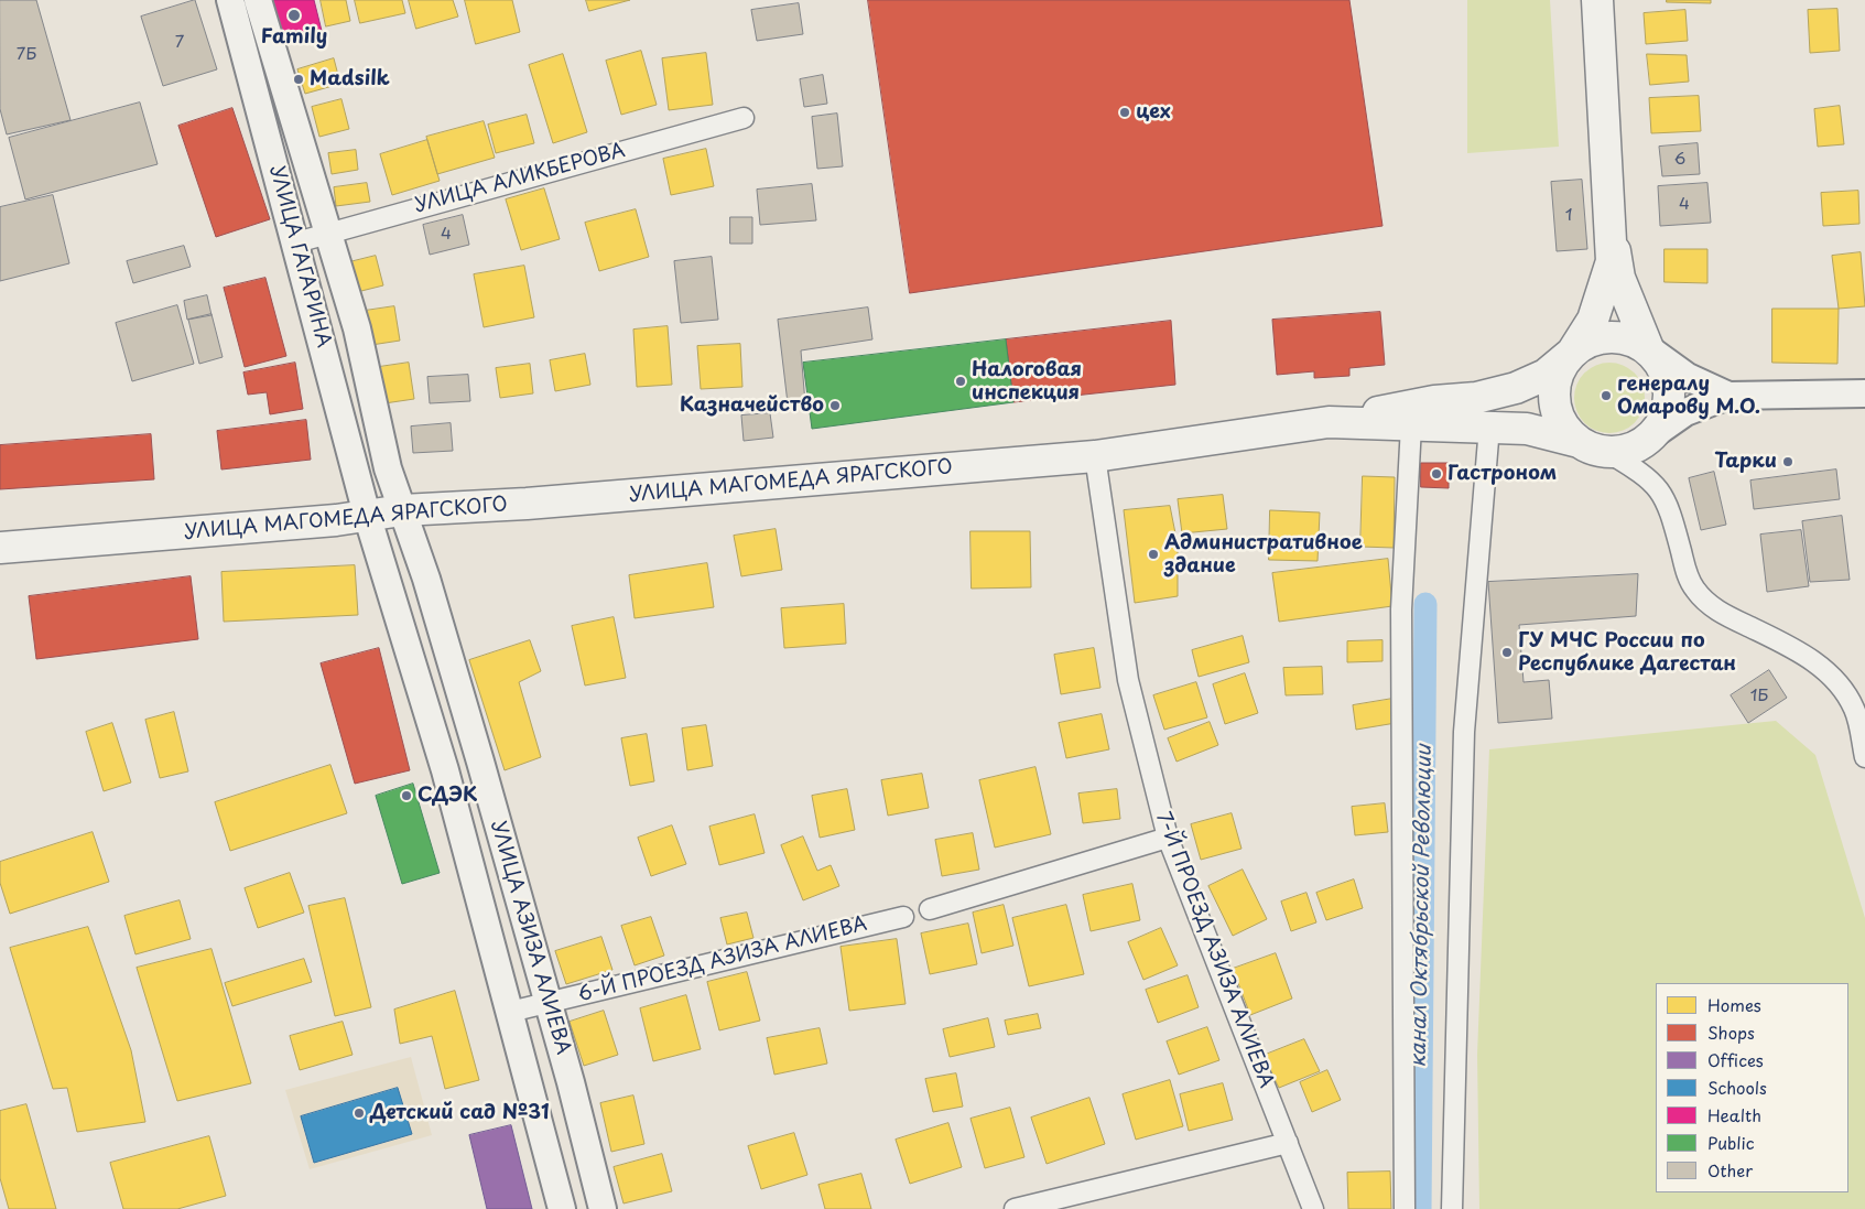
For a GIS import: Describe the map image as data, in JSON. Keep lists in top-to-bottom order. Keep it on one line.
{"streets":{"main road":["УЛИЦА ГАГАРИНА","УЛИЦА МАГОМЕДА ЯРАГСКОГО","УЛИЦА АЗИЗА АЛИЕВА"],"street":["УЛИЦА АЛИКБЕРОВА","7-Й ПРОЕЗД АЗИЗА АЛИЕВА","6-Й ПРОЕЗД АЗИЗА АЛИЕВА"]},"crossings":[["УЛИЦА АЛИКБЕРОВА","УЛИЦА ГАГАРИНА"],["УЛИЦА ГАГАРИНА","УЛИЦА МАГОМЕДА ЯРАГСКОГО"],["УЛИЦА ГАГАРИНА","УЛИЦА АЗИЗА АЛИЕВА"],["УЛИЦА МАГОМЕДА ЯРАГСКОГО","УЛИЦА АЗИЗА АЛИЕВА"],["УЛИЦА МАГОМЕДА ЯРАГСКОГО","7-Й ПРОЕЗД АЗИЗА АЛИЕВА"],["УЛИЦА АЗИЗА АЛИЕВА","6-Й ПРОЕЗД АЗИЗА АЛИЕВА"]],"water":["канал Октябрьской Революции"],"places":["Family","Madsilk","цех","Налоговая инспекция","генералу Омарову М.О.","Казначейство","Тарки","Гастроном","Административное здание","ГУ МЧС России по Республике Дагестан","СДЭК","Детский сад №31"],"house_numbers":["7","7Б","6","4","1","4","1Б"],"legend":["Homes","Shops","Offices","Schools","Health","Public","Other"]}
